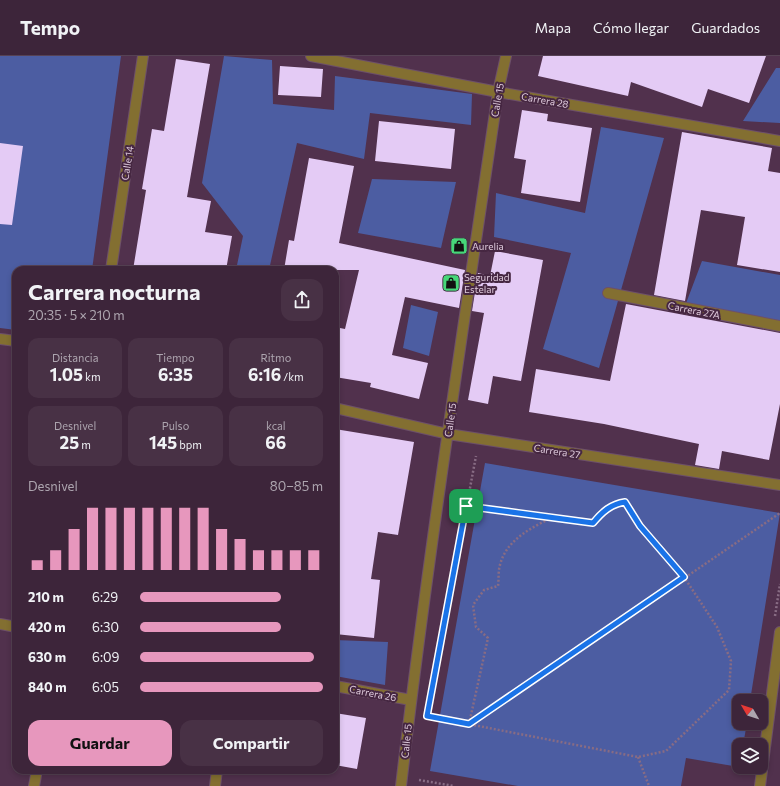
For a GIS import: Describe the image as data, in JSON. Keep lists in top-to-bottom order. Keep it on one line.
{"streets":{"street":["Calle 15","Carrera 28","Calle 14","Carrera 27A","Carrera 27","Carrera 26"]},"crossings":[["Calle 15","Carrera 28"],["Calle 15","Carrera 27"],["Calle 15","Carrera 26"]],"places":{"shop":["Aurelia","Seguridad Estelar"]},"north":"top left","page":{"header":"Tempo","nav":["Mapa","Cómo llegar","Guardados"],"heading":["Carrera nocturna","20:35 · 5 × 210 m"],"stats":[["Distancia","1.05 km"],["Tiempo","6:35"],["Ritmo","6:16 /km"],["Desnivel","25 m"],["Pulso","145 bpm"],["kcal","66"]],"chart":["Desnivel","80–85 m"],"list":[{"name":"210 m","note":"6:29"},{"name":"420 m","note":"6:30"},{"name":"630 m","note":"6:09"},{"name":"840 m","note":"6:05"}],"buttons":["Guardar","Compartir"]}}
